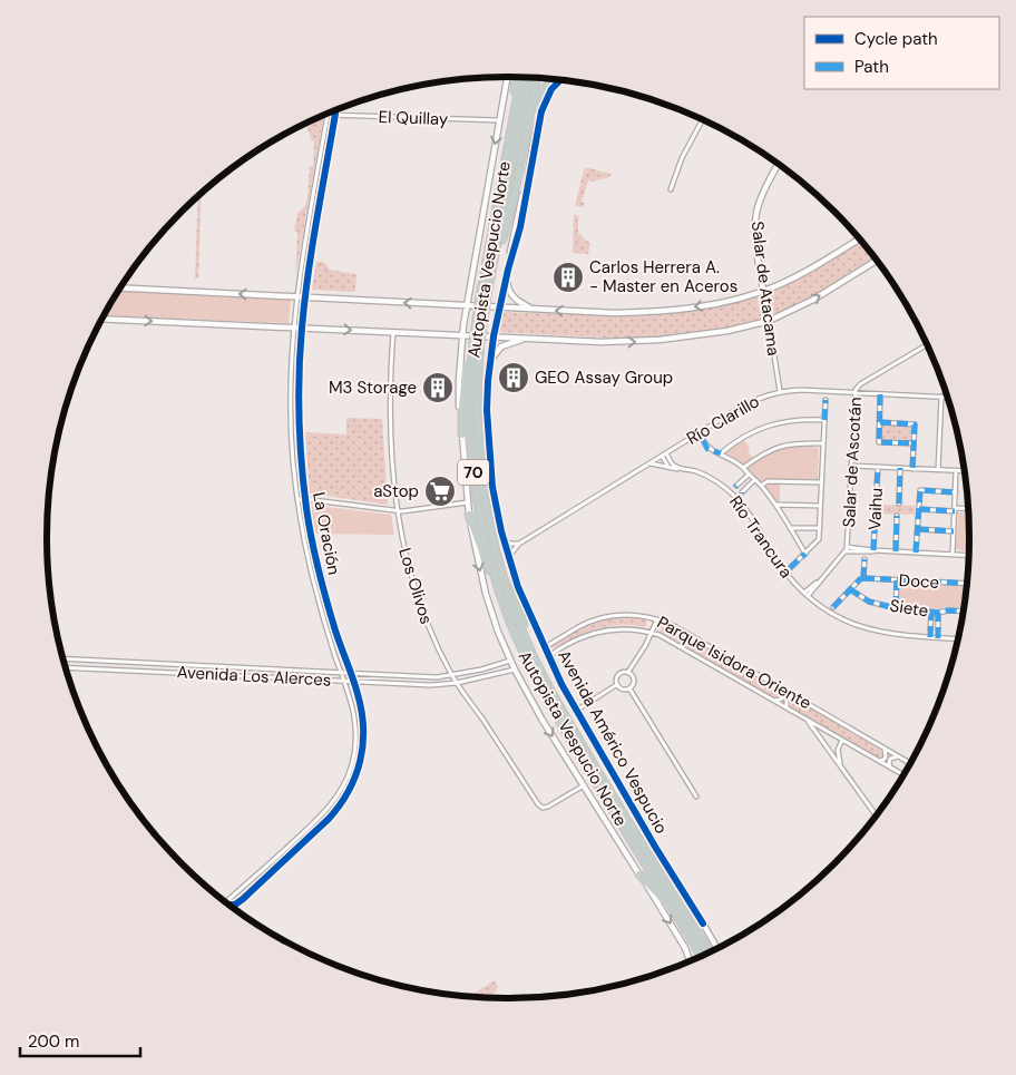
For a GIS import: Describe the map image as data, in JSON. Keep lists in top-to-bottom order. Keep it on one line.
{"streets":{"highway":["Autopista Vespucio Norte","70"],"street":["El Quillay","Salar de Atacama","Río Clarillo","Salar de Ascotán","Vaihu","La Oración","Río Trancura","Doce","Los Olivos","Siete","Parque Isidora Oriente","Avenida Los Alerces","Avenida Américo Vespucio"]},"crossings":[["El Quillay","La Oración"],["Salar de Atacama","Río Clarillo"],["Río Clarillo","Salar de Ascotán"],["Río Clarillo","Río Trancura"],["Río Clarillo","Avenida Américo Vespucio"],["Salar de Ascotán","Río Trancura"],["La Oración","Avenida Los Alerces"],["Los Olivos","Avenida Los Alerces"],["Parque Isidora Oriente","Avenida Américo Vespucio"]],"places":{"building":["Carlos Herrera A. - Master en Aceros","GEO Assay Group","M3 Storage"],"supermarket":["aStop"]},"legend":["Cycle path","Path"],"scale_bar":"200 m"}
